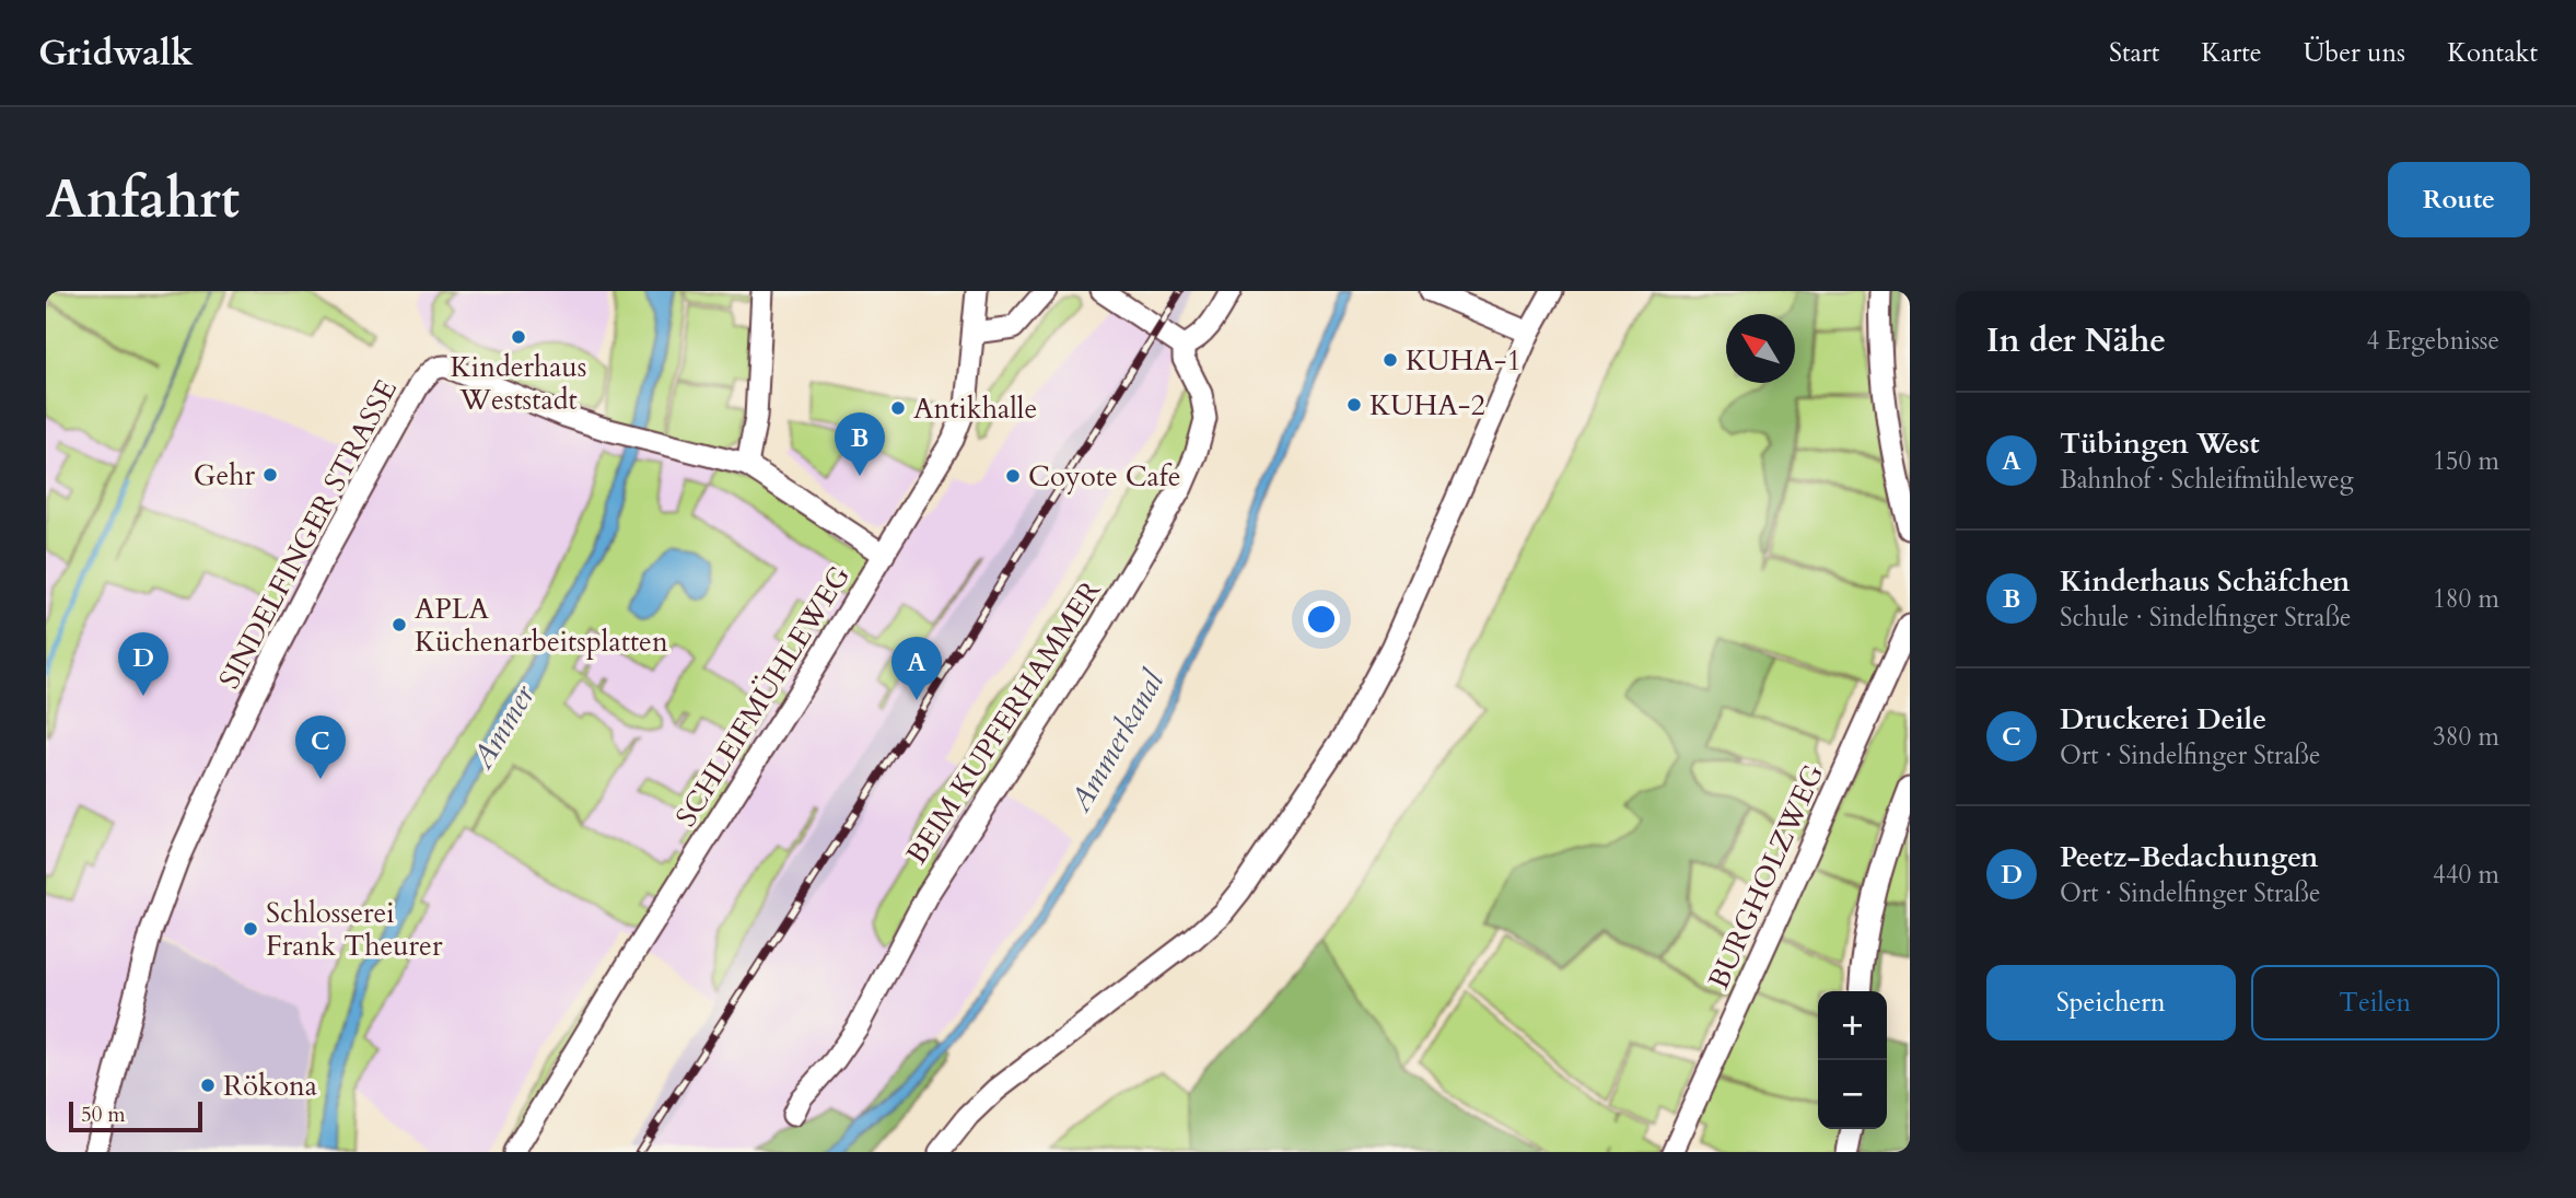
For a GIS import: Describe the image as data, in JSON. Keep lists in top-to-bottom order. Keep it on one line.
{"streets":{"street":["SINDELFINGER STRASSE","SCHLEIFMÜHLEWEG","BEIM KUPFERHAMMER","BURGHOLZWEG"]},"crossings":[["SINDELFINGER STRASSE","SCHLEIFMÜHLEWEG"]],"water":["Ammer","Ammerkanal"],"places":["Kinderhaus Weststadt","KUHA-1","KUHA-2","Antikhalle","Gehr","Coyote Cafe","APLA Küchenarbeitsplatten","Schlosserei Frank Theurer","Rökona"],"scale_bar":"50 m","north":"top left","page":{"header":"Gridwalk","nav":["Start","Karte","Über uns","Kontakt"],"buttons":["Route",["Speichern","Teilen"]],"title":"Anfahrt","heading":["In der Nähe","4 Ergebnisse"],"list":[{"mark":"A","name":"Tübingen West","note":"Bahnhof · Schleifmühleweg","value":"150 m"},{"mark":"B","name":"Kinderhaus Schäfchen","note":"Schule · Sindelfinger Straße","value":"180 m"},{"mark":"C","name":"Druckerei Deile","note":"Ort · Sindelfinger Straße","value":"380 m"},{"mark":"D","name":"Peetz-Bedachungen","note":"Ort · Sindelfinger Straße","value":"440 m"}],"pins":["B","D","A","C"],"map_buttons":["+","−"],"scale":"50 m"}}
